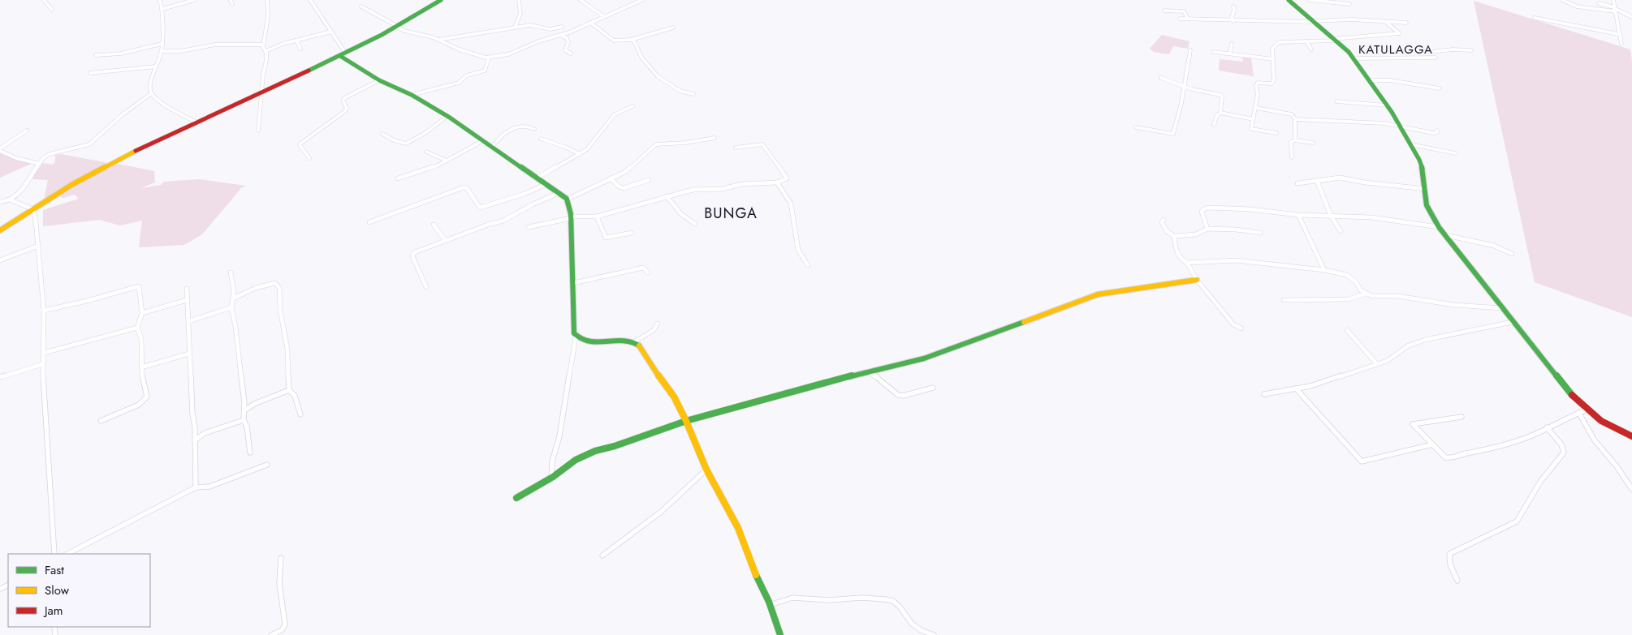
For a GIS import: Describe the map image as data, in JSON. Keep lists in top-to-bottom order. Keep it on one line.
{"districts":["KATULAGGA","BUNGA"],"legend":["Fast","Slow","Jam"]}
